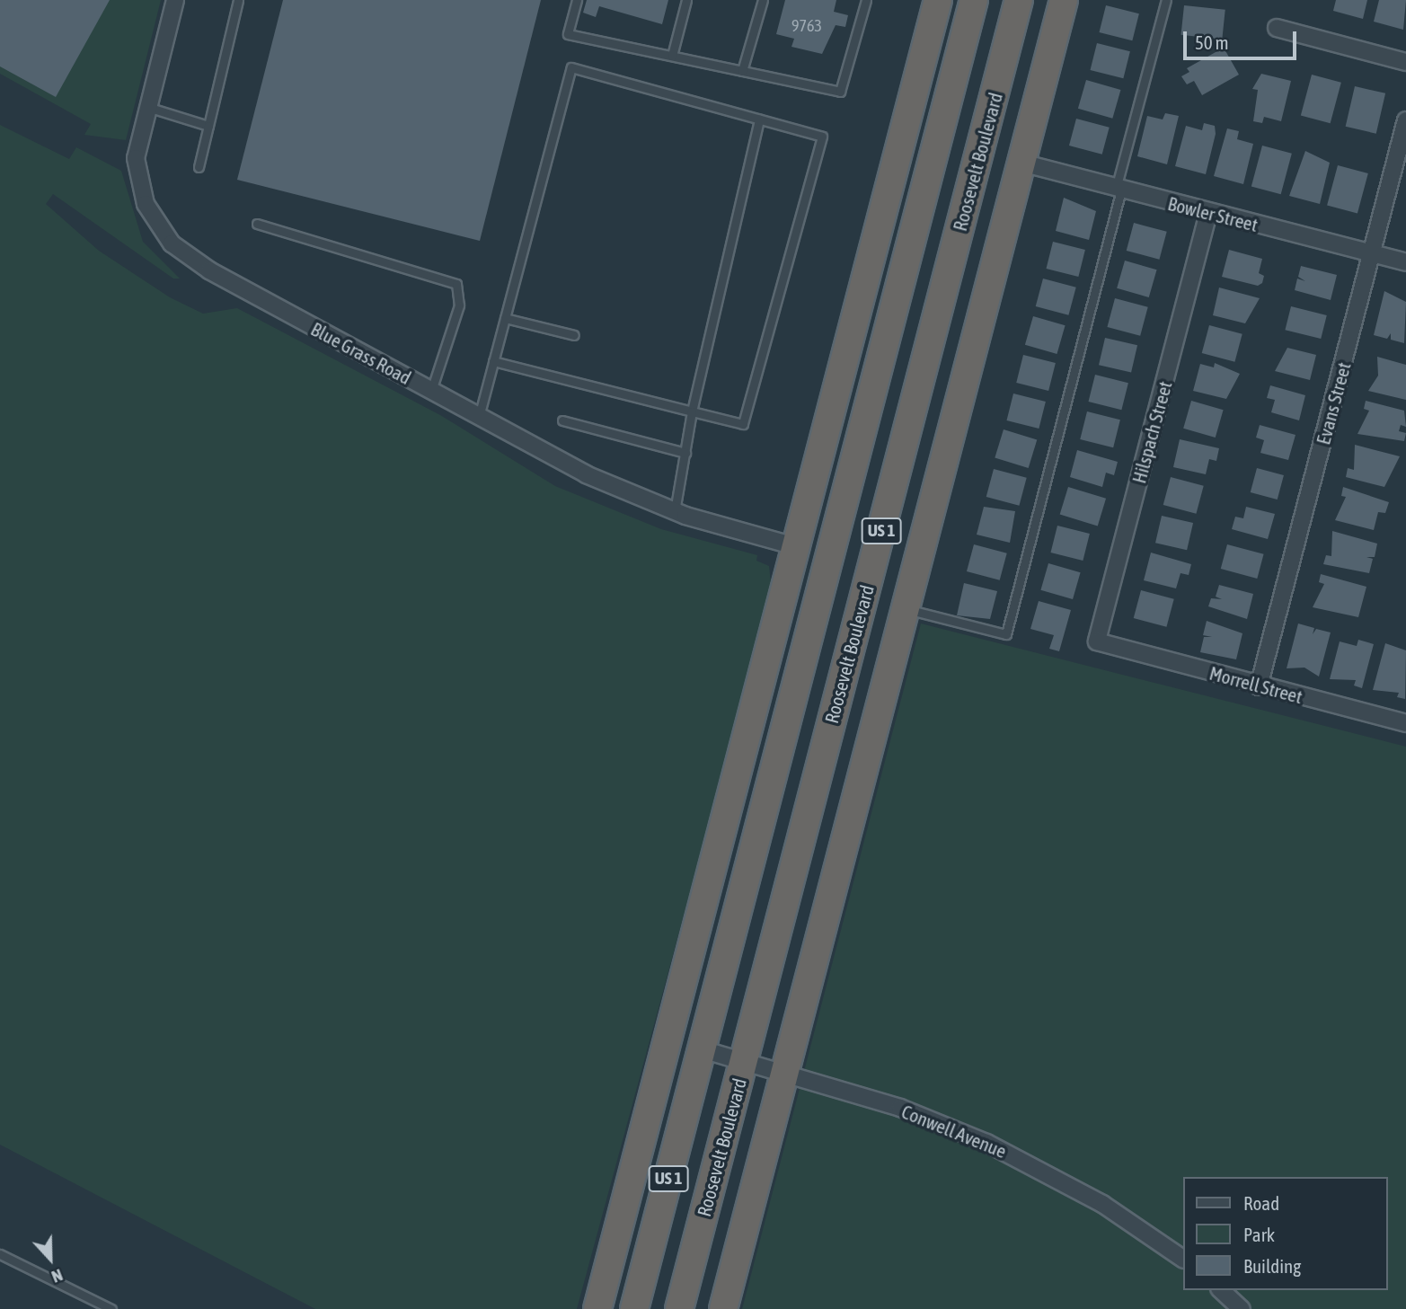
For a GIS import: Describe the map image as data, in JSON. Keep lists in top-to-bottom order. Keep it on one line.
{"streets":{"highway":["Roosevelt Boulevard","US 1"],"street":["Bowler Street","Blue Grass Road","Evans Street","Hilspach Street","Morrell Street","Conwell Avenue"]},"crossings":[["Roosevelt Boulevard","Conwell Avenue"],["Bowler Street","Evans Street"],["Bowler Street","Hilspach Street"],["Bowler Street","US 1"],["Blue Grass Road","US 1"],["Evans Street","Morrell Street"],["Hilspach Street","Morrell Street"],["US 1","Conwell Avenue"]],"house_numbers":["9763"],"legend":["Road","Park","Building"],"scale_bar":"50 m","north":"bottom"}
